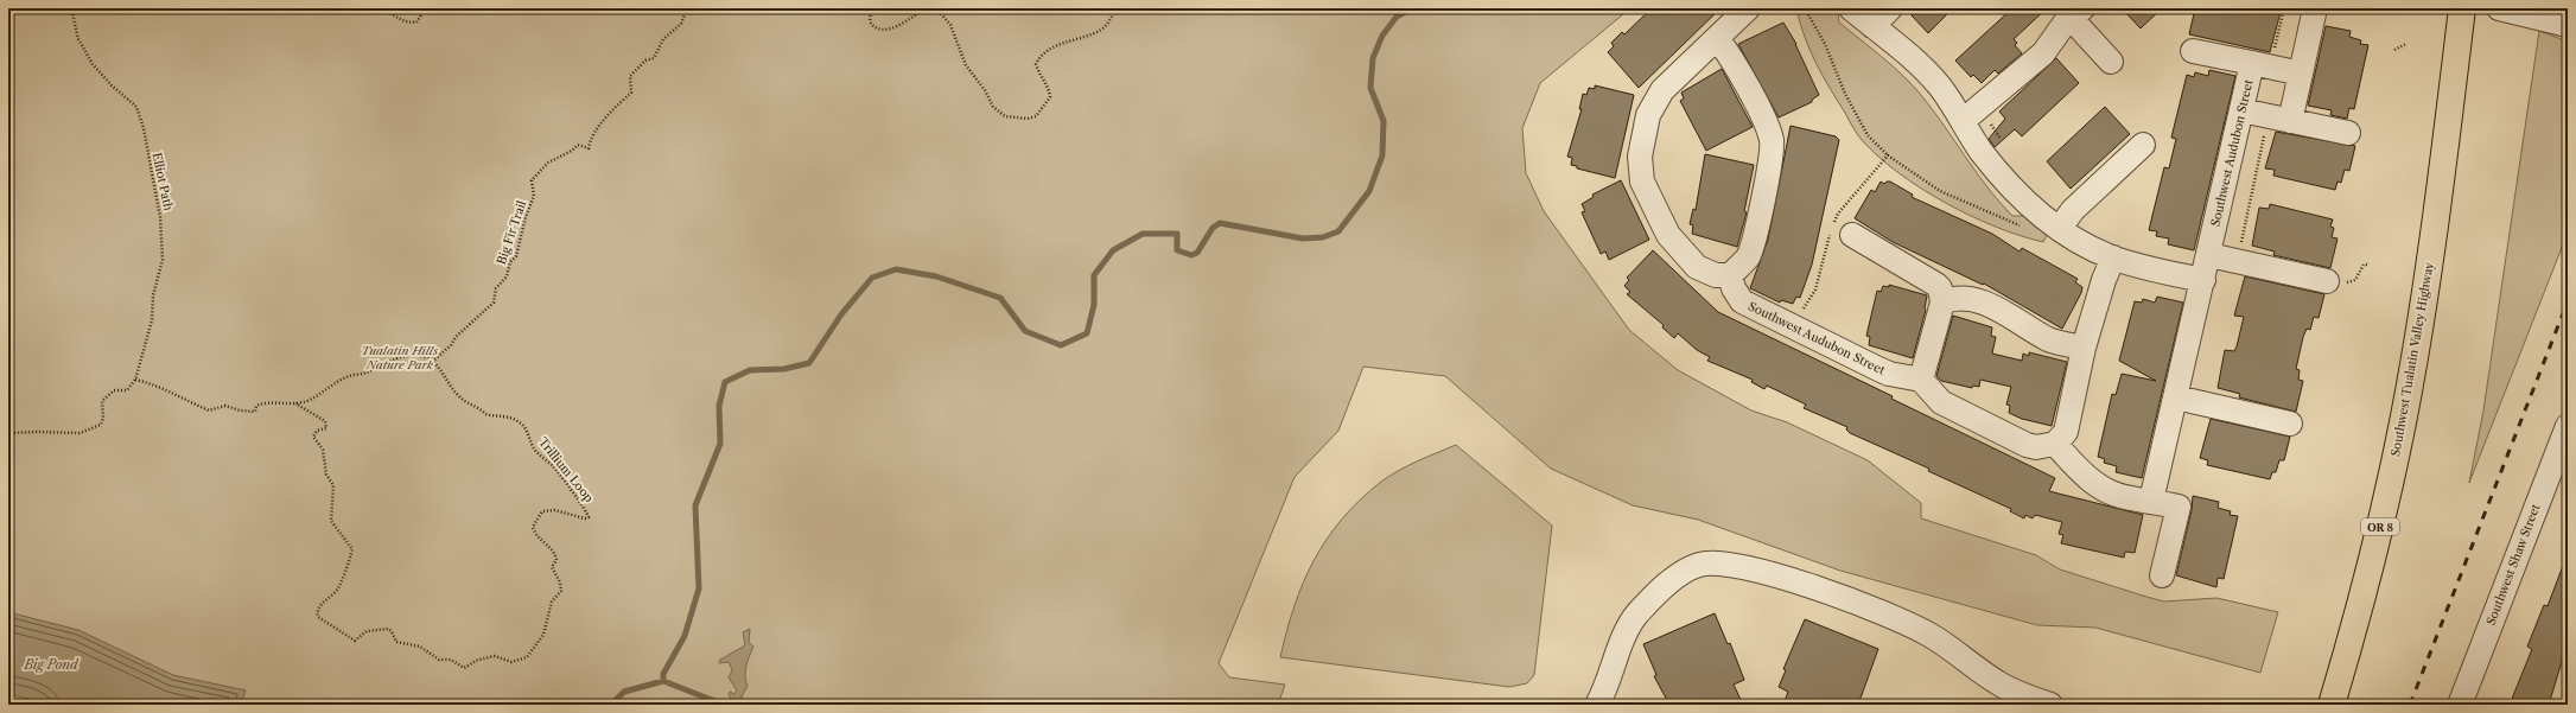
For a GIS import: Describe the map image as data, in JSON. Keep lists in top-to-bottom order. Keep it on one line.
{"streets":{"main road":["Southwest Tualatin Valley Highway","OR 8"],"street":["Southwest Audubon Street","Southwest Shaw Street"],"path":["Elliot Path","Big Fir Trail","Trillium Loop"]},"crossings":[["Big Fir Trail","Trillium Loop"]],"water":["Big Pond"],"parks":["Tualatin Hills Nature Park"]}
